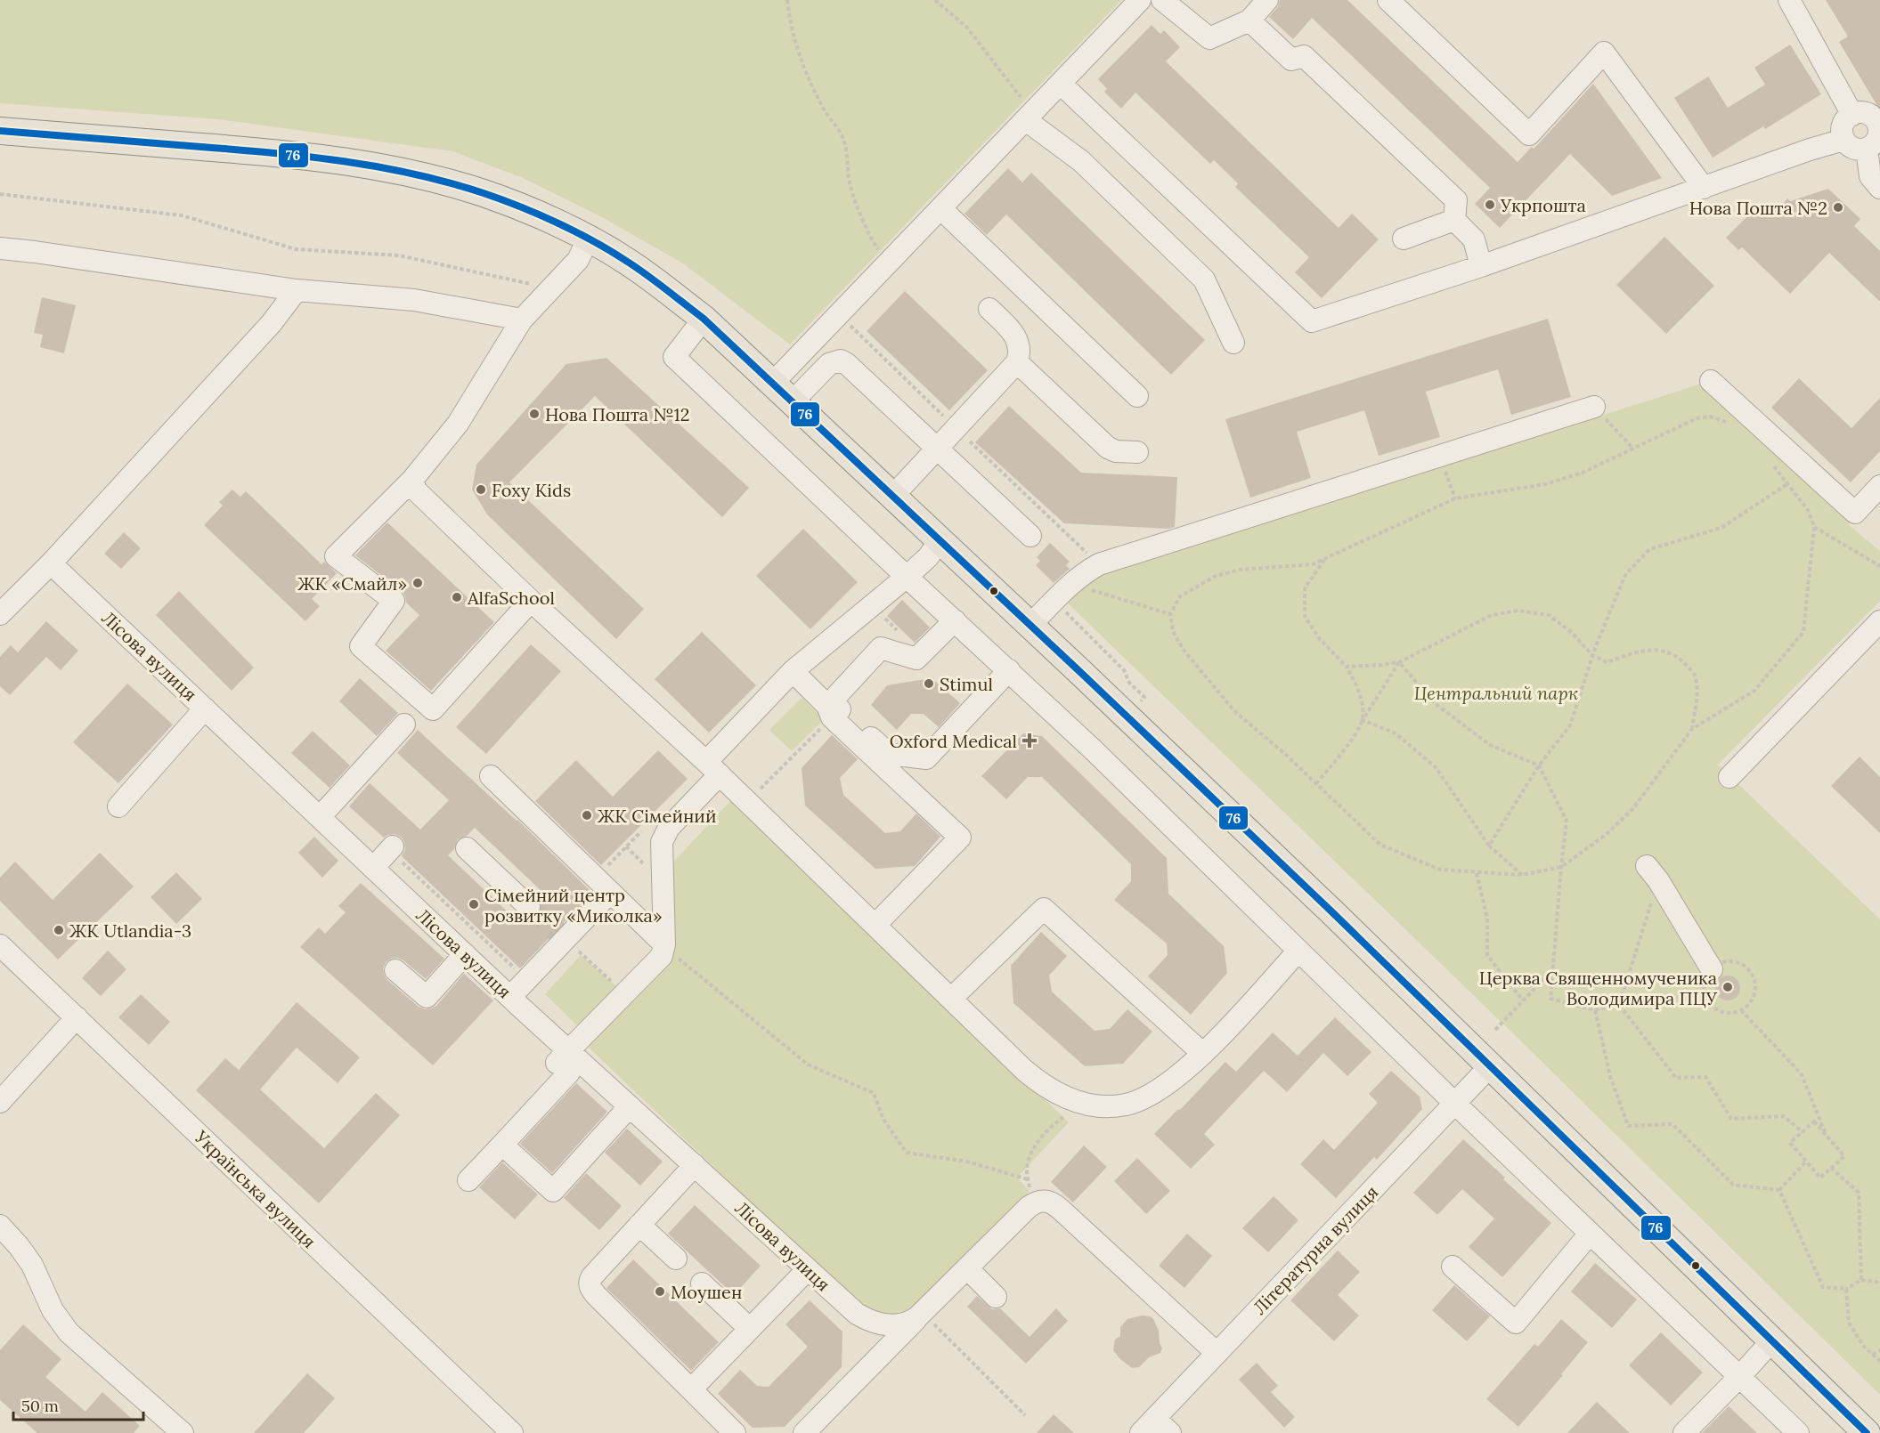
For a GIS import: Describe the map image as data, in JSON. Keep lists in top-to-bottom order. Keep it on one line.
{"streets":{"street":["Лісова вулиця","Українська вулиця","Літературна вулиця"]},"parks":["Центральний парк"],"places":{"other":["Укрпошта","Нова Пошта №2","Нова Пошта №12","Foxy Kids","ЖК «Смайл»","AlfaSchool","Stimul","ЖК Сімейний","Сімейний центр розвитку «Миколка»","ЖК Utlandia-3","Церква Священномученика Володимира ПЦУ","Моушен"],"health":["Oxford Medical"]},"lines":["transit line 76"],"scale_bar":"50 m"}
